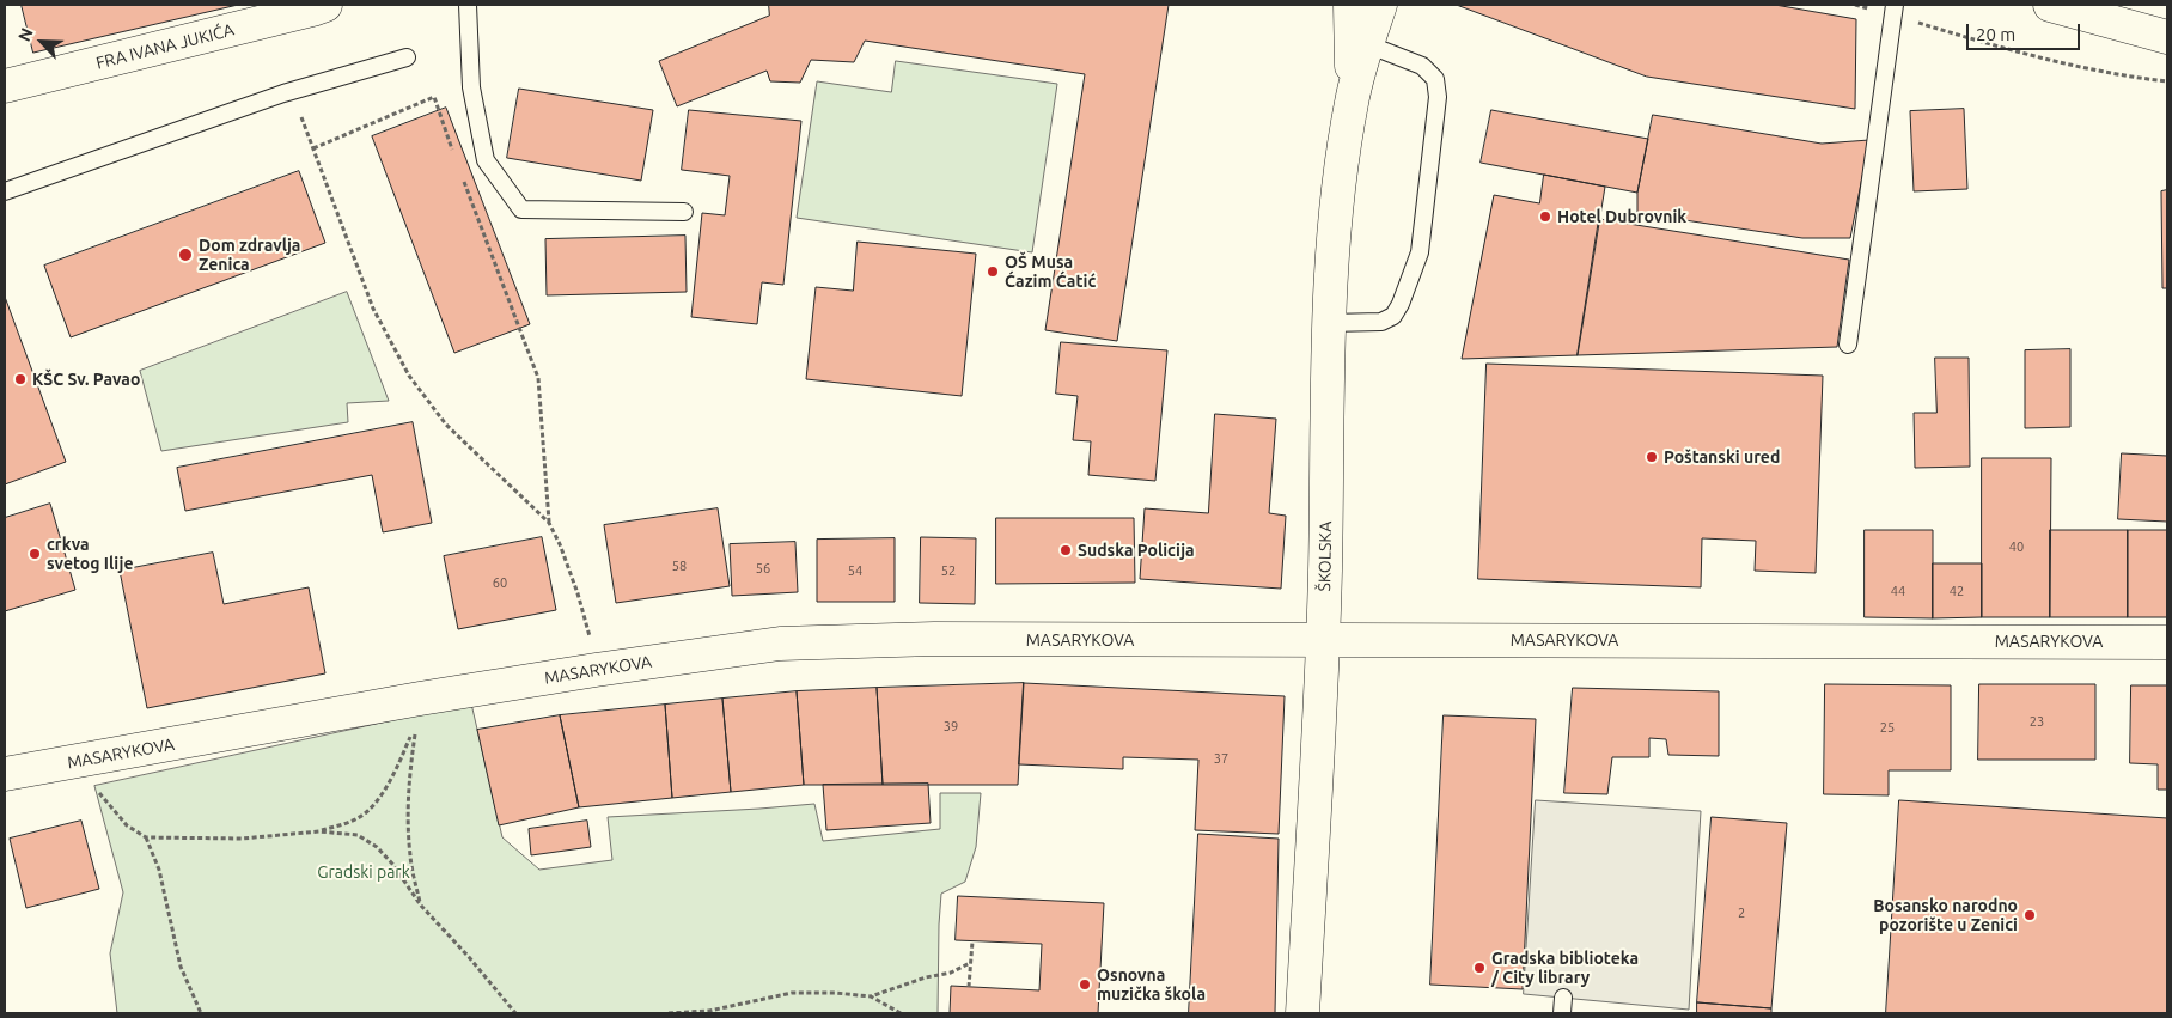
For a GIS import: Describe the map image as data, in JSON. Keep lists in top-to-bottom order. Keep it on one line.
{"streets":{"street":["FRA IVANA JUKIĆA","ŠKOLSKA","MASARYKOVA"]},"crossings":[["ŠKOLSKA","MASARYKOVA"]],"parks":["Gradski park"],"places":["Hotel Dubrovnik","Dom zdravlja Zenica","OŠ Musa Ćazim Ćatić","KŠC Sv. Pavao","Poštanski ured","Sudska Policija","crkva svetog Ilije","Bosansko narodno pozorište u Zenici","Gradska biblioteka / City library","Osnovna muzička škola"],"house_numbers":["40","58","56","54","52","60","44","42","23","39","25","37","2"],"scale_bar":"20 m","north":"top left"}
